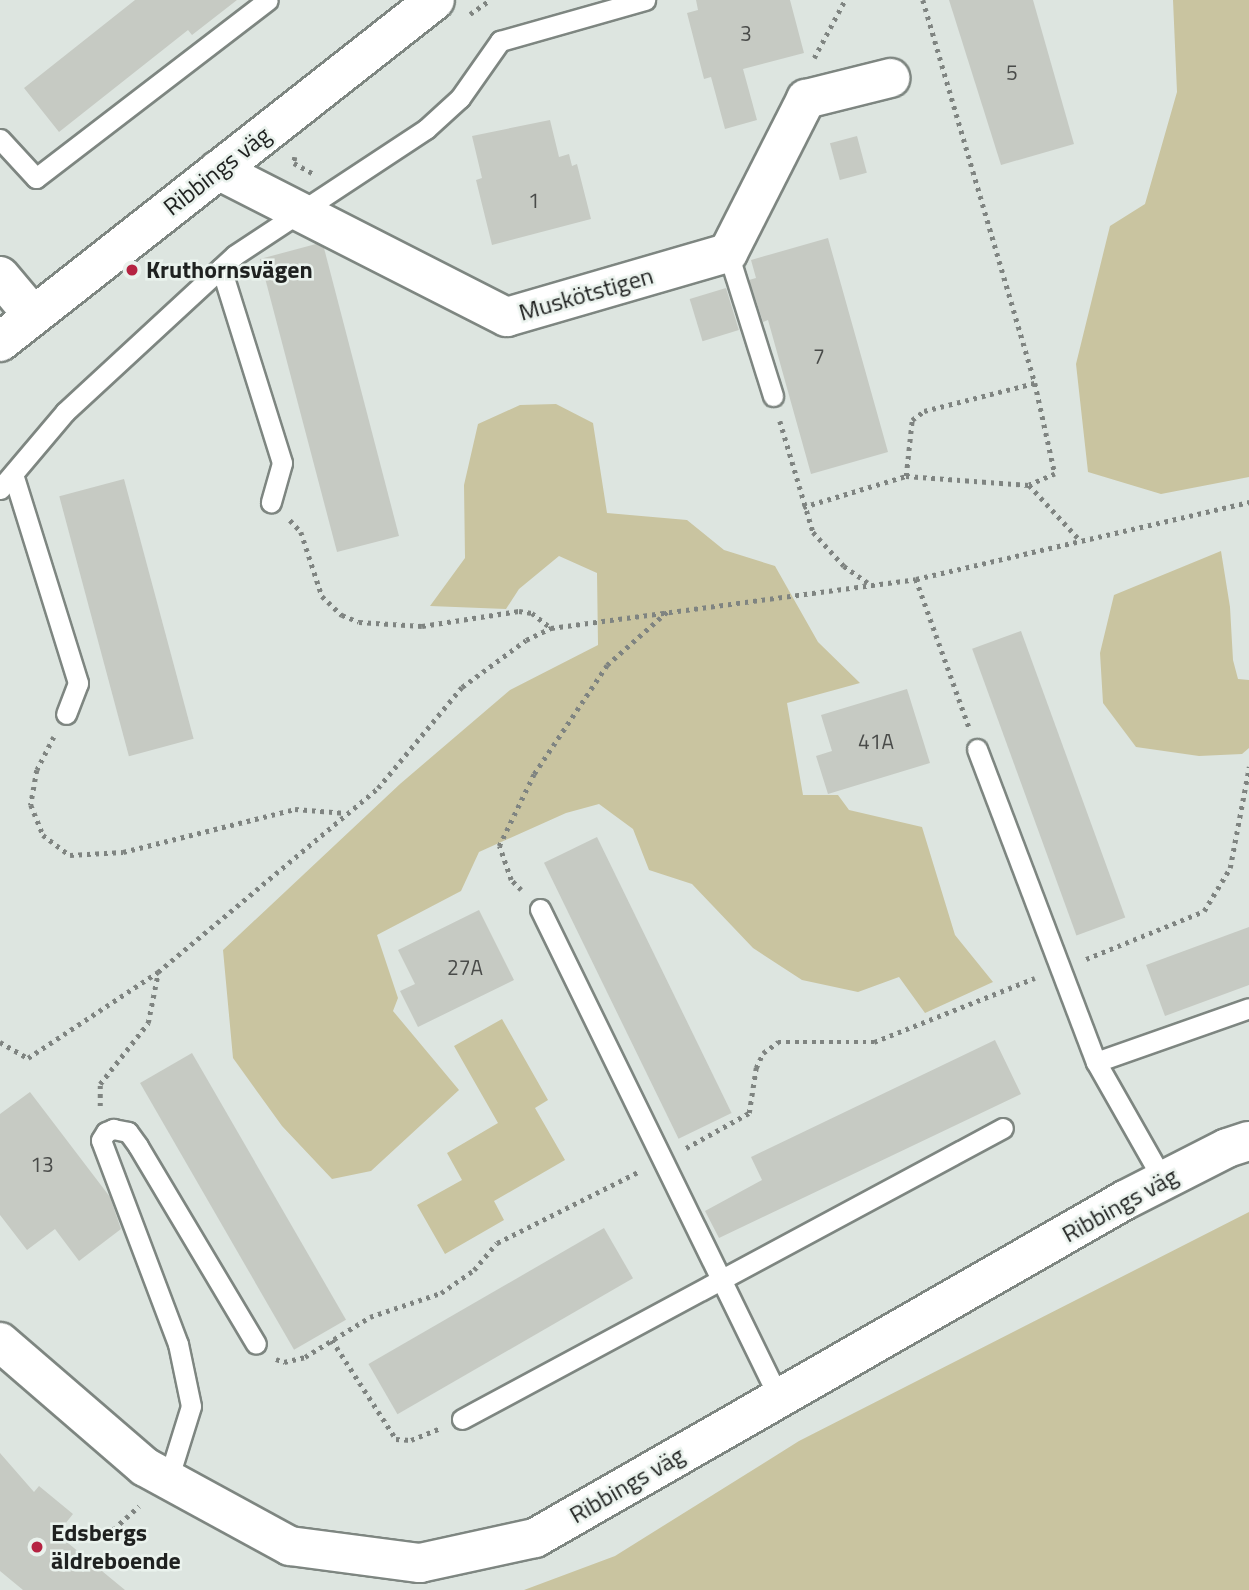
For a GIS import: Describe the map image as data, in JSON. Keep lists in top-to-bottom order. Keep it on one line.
{"streets":{"street":["Ribbings väg","Muskötstigen"]},"crossings":[["Ribbings väg","Muskötstigen"]],"places":["Kruthornsvägen","Edsbergs äldreboende"],"house_numbers":["3","5","1","7","41A","27A","13"]}
